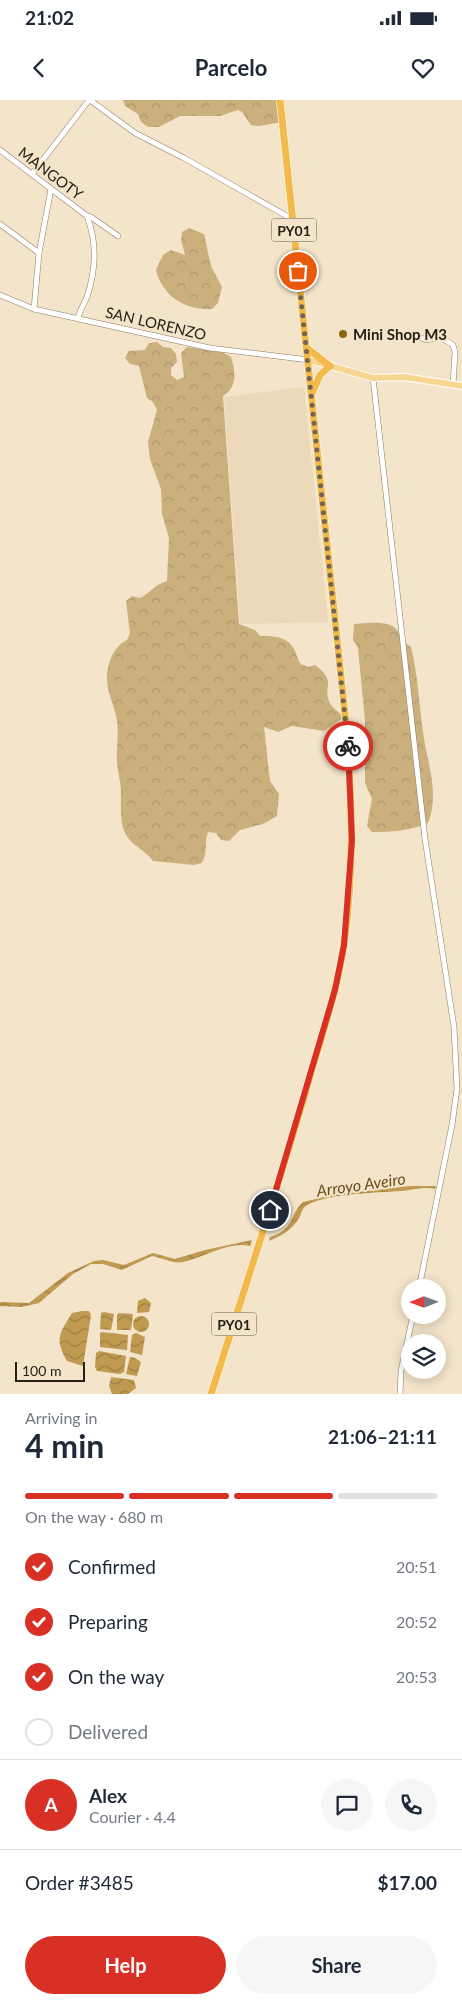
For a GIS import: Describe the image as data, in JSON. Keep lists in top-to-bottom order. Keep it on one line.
{"streets":{"highway":["PY01"],"street":["MANGOTY","SAN LORENZO"]},"crossings":[["MANGOTY","SAN LORENZO"],["PY01","SAN LORENZO"]],"water":["Arroyo Aveiro"],"places":["Mini Shop M3"],"scale_bar":"100 m","north":"left","page":{"status":"21:02","header":"Parcelo","scale":"100 m","heading":["4 min","Arriving in","21:06–21:11"],"panel":["Alex","Courier · 4.4","Order #3485","$17.00"],"bar":"On the way · 680 m","list":[["Confirmed","20:51"],["Preparing","20:52"],["On the way","20:53"],"Delivered"],"round":"A","buttons":["Help","Share"]}}
